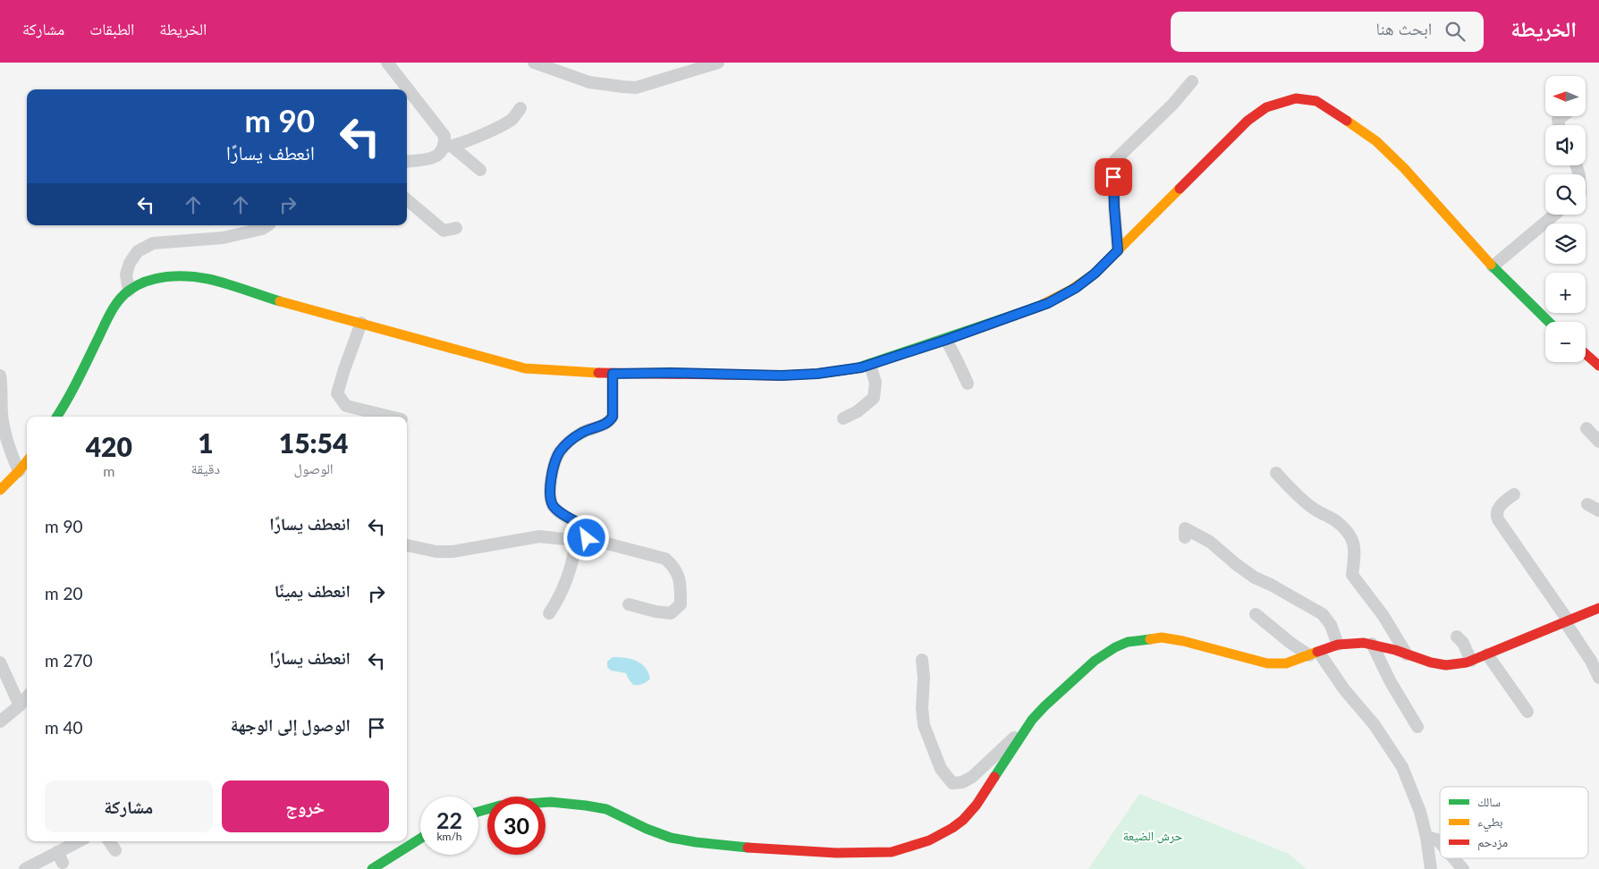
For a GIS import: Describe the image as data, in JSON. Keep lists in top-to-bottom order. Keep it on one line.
{"parks":["حرش الضيعة"],"legend":["سالك","بطيء","مزدحم"],"north":"left","page":{"header":"الخريطة","search":"ابحث هنا","nav":["الخريطة","الطبقات","مشاركة"],"map_buttons":["+","−"],"turn":["90 m","انعطف يسارًا"],"eta":["15:54","الوصول","1","دقيقة","420","m"],"list":[{"name":"انعطف يسارًا","value":"90 m"},{"name":"انعطف يمينًا","value":"20 m"},{"name":"انعطف يسارًا","value":"270 m"},{"name":"الوصول إلى الوجهة","value":"40 m"}],"buttons":["خروج","مشاركة"],"speed":"22 km/h","limit":"30"}}
